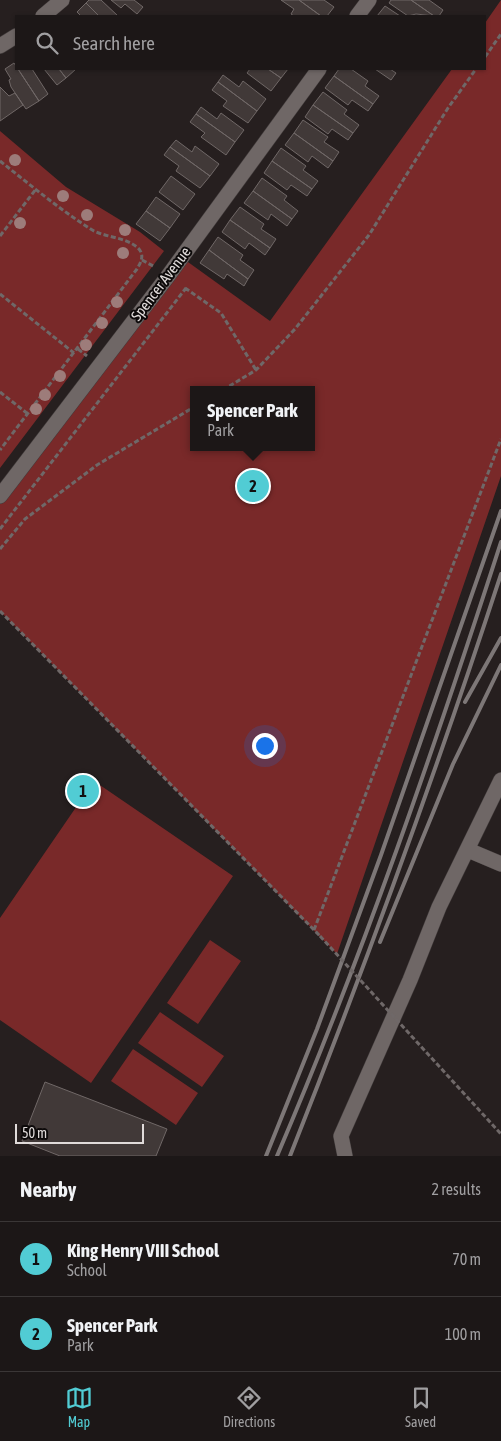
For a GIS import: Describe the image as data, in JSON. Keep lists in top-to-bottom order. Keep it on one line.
{"streets":{"street":["Spencer Avenue"]},"scale_bar":"50 m","page":{"search":"Search here","popup":["Spencer Park","Park"],"pins":["2","1"],"scale":"50 m","heading":["Nearby","2 results"],"list":[{"mark":"1","name":"King Henry VIII School","note":"School","value":"70 m"},{"mark":"2","name":"Spencer Park","note":"Park","value":"100 m"}],"nav":["Map","Directions","Saved"]}}
